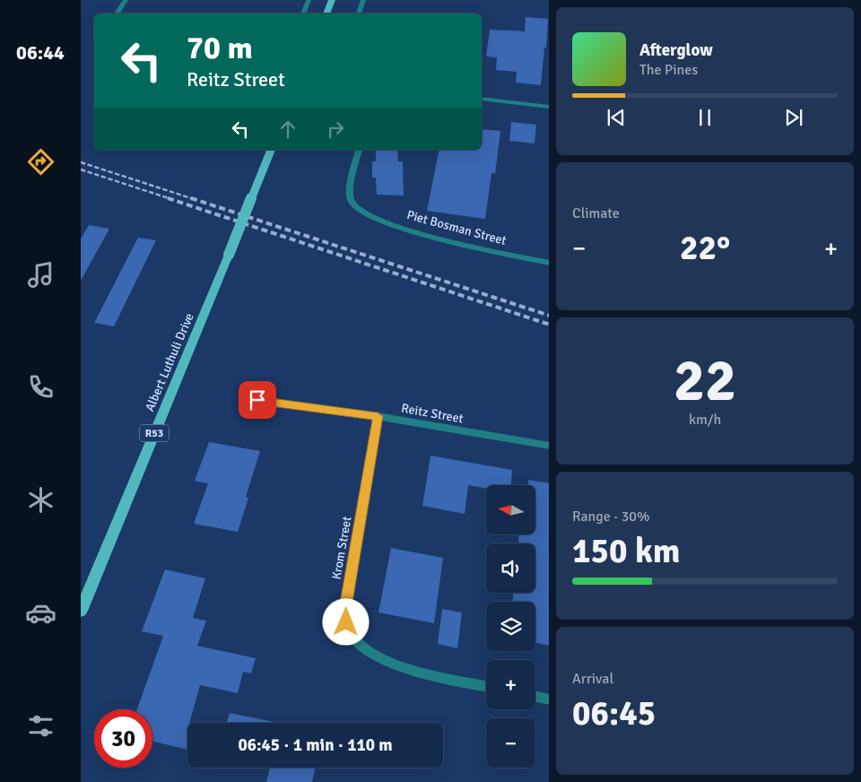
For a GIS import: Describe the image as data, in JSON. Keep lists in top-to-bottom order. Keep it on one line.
{"streets":{"main road":["Albert Luthuli Drive","R53"],"street":["Piet Bosman Street","Reitz Street","Krom Street"]},"crossings":[["Reitz Street","Krom Street"]],"north":"left","page":{"tabs":"06:44","turn":["70 m","Reitz Street"],"song":["Afterglow","The Pines"],"tile":["Climate",["22","km/h"],["Range · 30%","150 km"],["Arrival","06:45"]],"heat":["−","22°","+"],"map_buttons":["+","−"],"limit":"30","trip":"06:45 · 1 min · 110 m"}}
